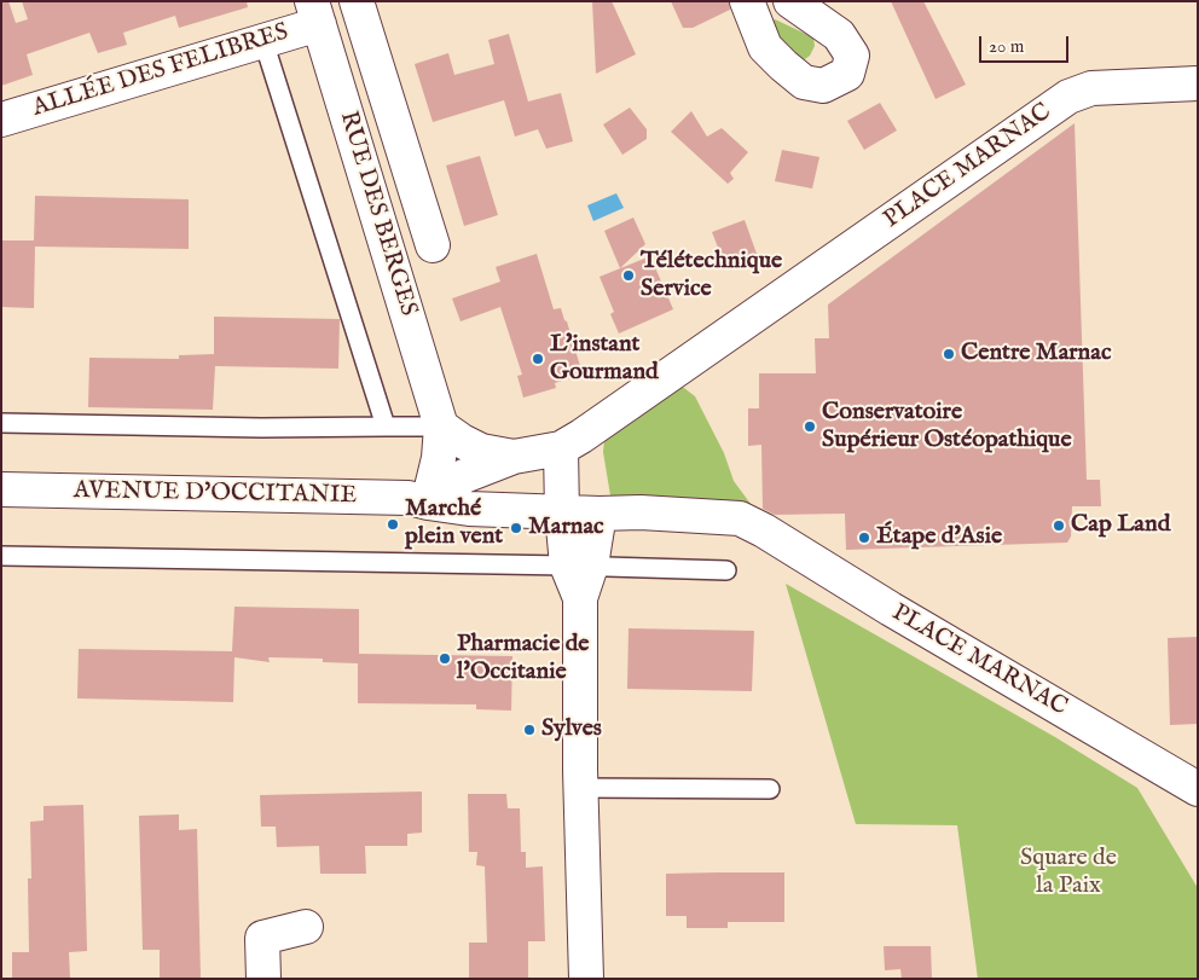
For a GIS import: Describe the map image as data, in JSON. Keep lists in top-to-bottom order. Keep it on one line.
{"streets":{"street":["ALLÉE DES FELIBRES","PLACE MARNAC","RUE DES BERGES","AVENUE D'OCCITANIE"]},"crossings":[["ALLÉE DES FELIBRES","RUE DES BERGES"],["PLACE MARNAC","AVENUE D'OCCITANIE"]],"parks":["Square de la Paix"],"places":["Télétechnique Service","Centre Marnac","L'instant Gourmand","Conservatoire Supérieur Ostéopathique","Marché plein vent","Cap Land","Marnac","Étape d'Asie","Pharmacie de l'Occitanie","Sylves"],"scale_bar":"20 m"}
